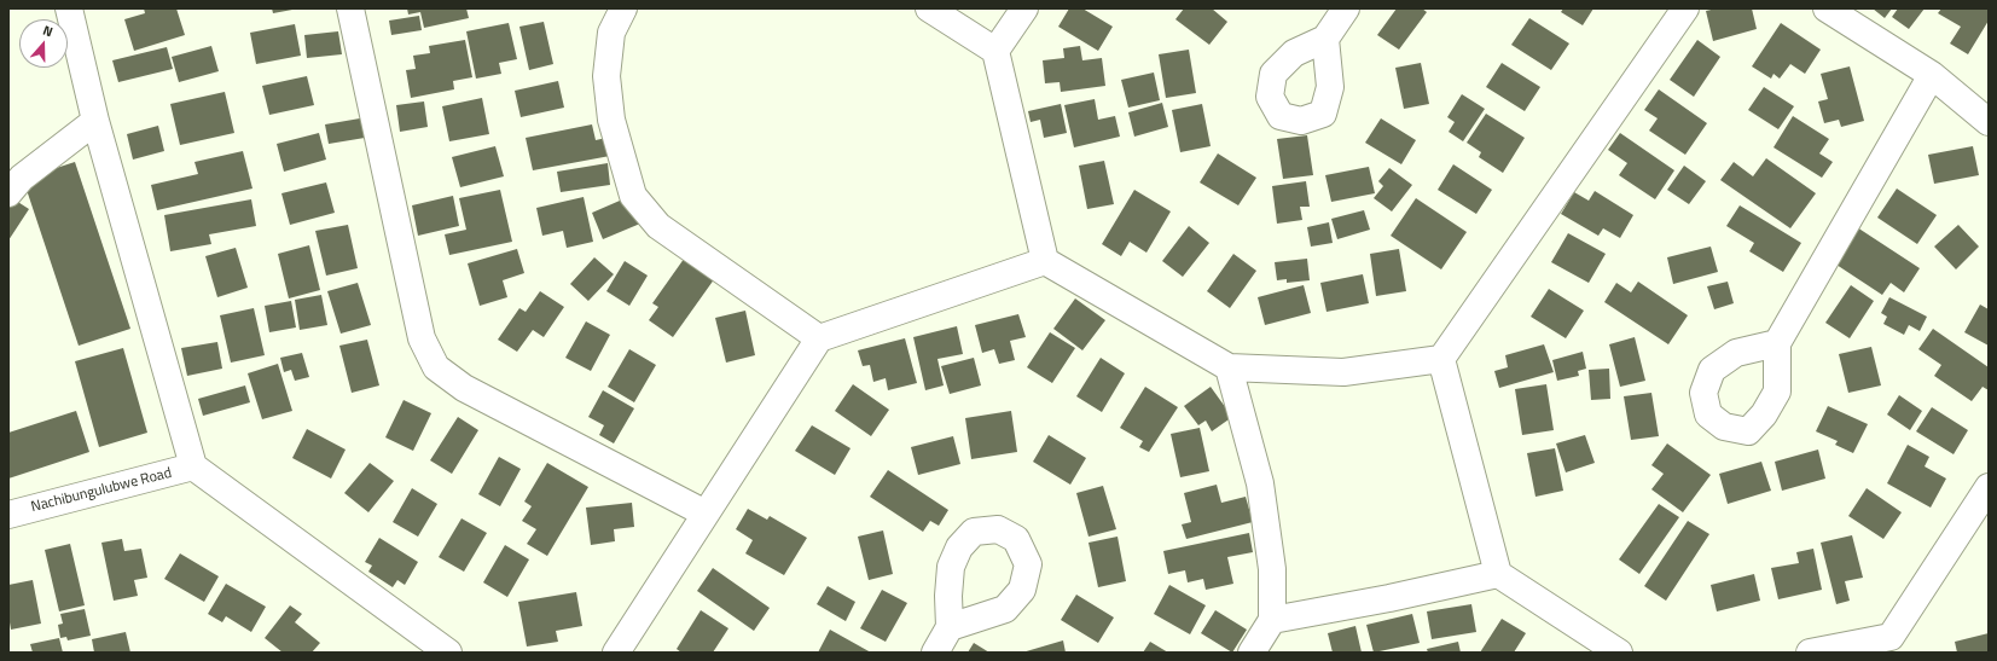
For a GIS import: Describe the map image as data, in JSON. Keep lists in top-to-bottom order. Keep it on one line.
{"streets":{"street":["Nachibungulubwe Road"]},"north":"top"}
